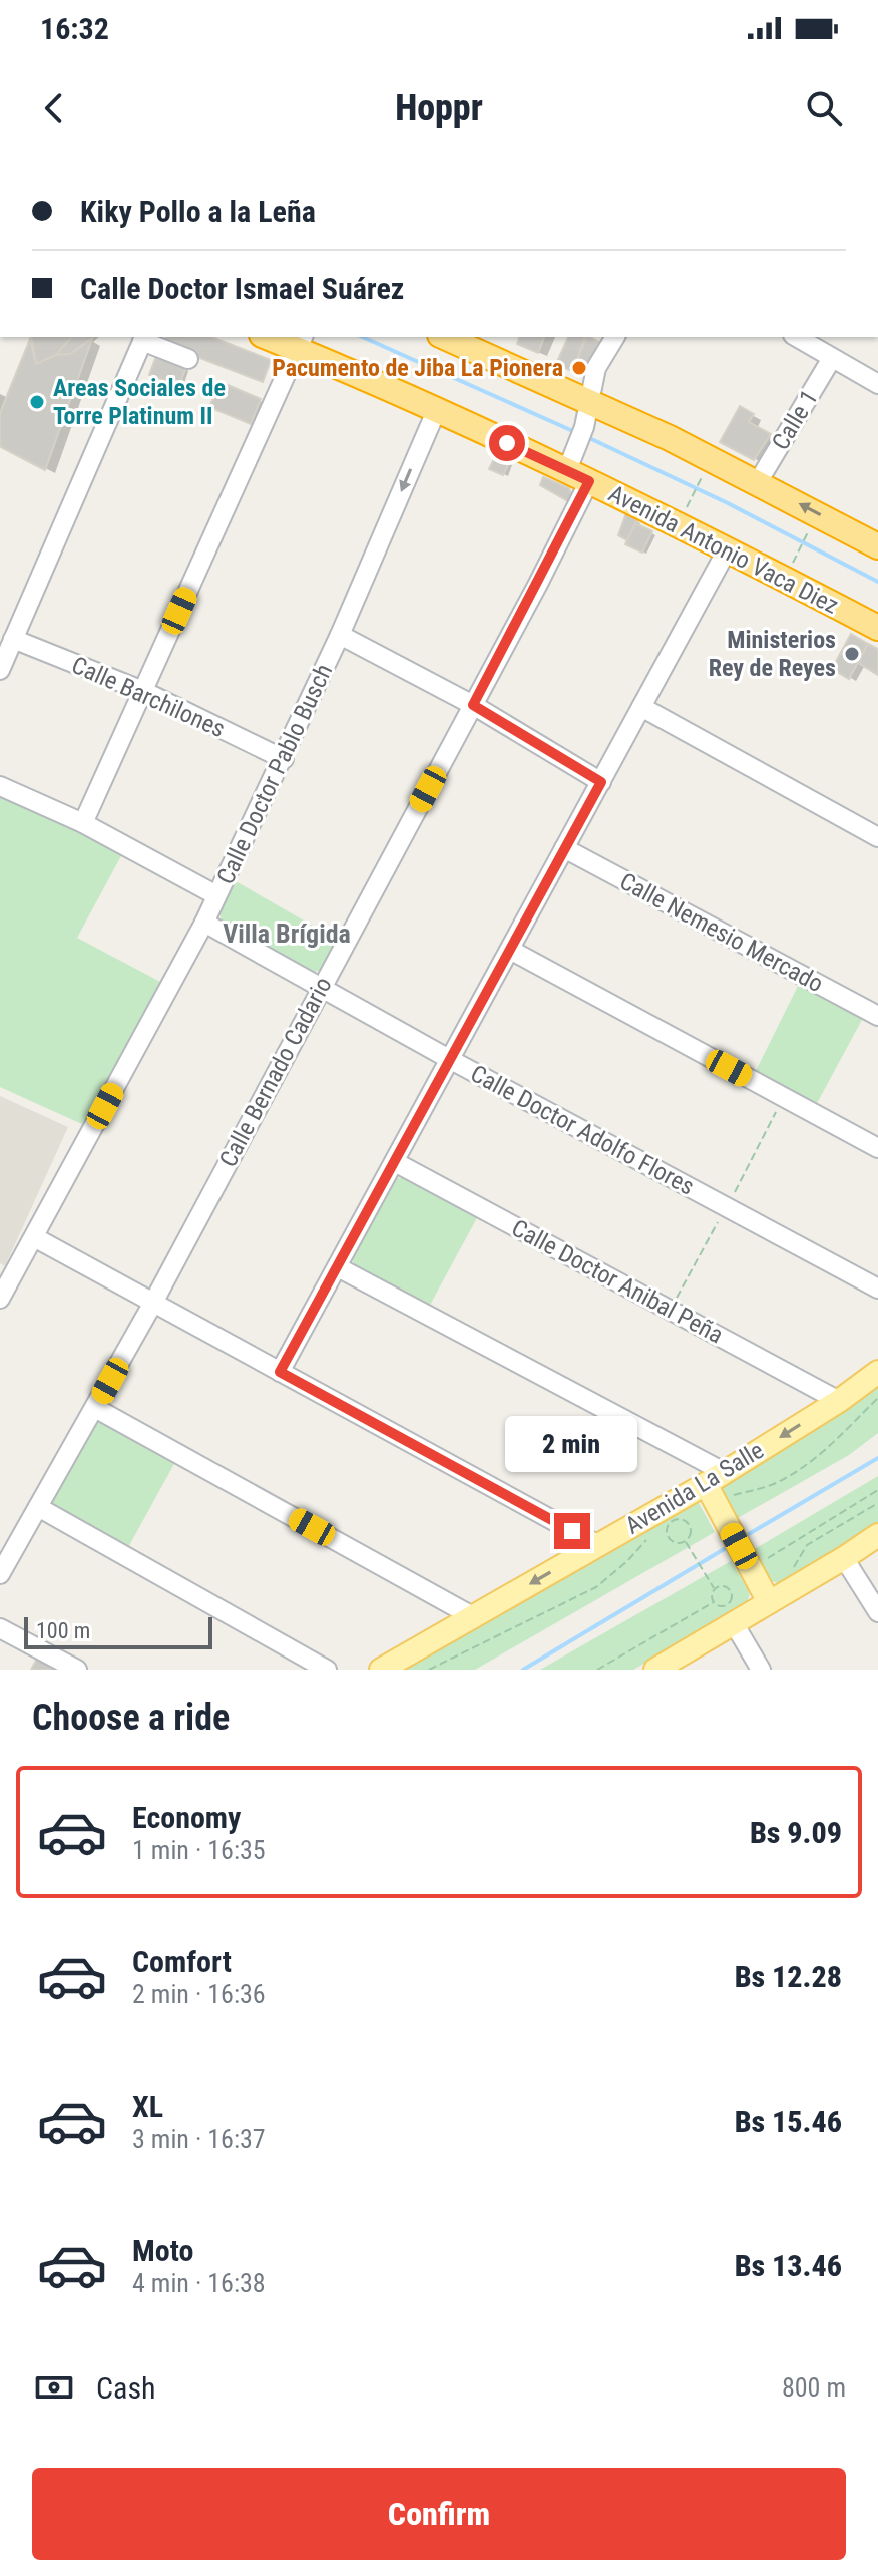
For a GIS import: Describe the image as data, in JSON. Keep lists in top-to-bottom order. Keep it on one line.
{"streets":{"highway":["Avenida Antonio Vaca Diez"],"main road":["Avenida La Salle"],"street":["Calle 1","Calle Barchilones","Calle Doctor Pablo Busch","Calle Nemesio Mercado","Calle Bernado Cadario","Calle Doctor Adolfo Flores","Calle Doctor Anibal Peña"]},"crossings":[["Avenida Antonio Vaca Diez","Calle Doctor Pablo Busch"],["Avenida Antonio Vaca Diez","Calle Bernado Cadario"],["Calle Barchilones","Calle Doctor Pablo Busch"],["Calle Doctor Pablo Busch","Calle Doctor Adolfo Flores"],["Calle Bernado Cadario","Calle Doctor Adolfo Flores"],["Calle Doctor Anibal Peña","Avenida La Salle"]],"districts":["Villa Brígida"],"places":["Pacumento de Jiba La Pionera","Areas Sociales de Torre Platinum II","Ministerios Rey de Reyes"],"scale_bar":"100 m","page":{"status":"16:32","header":"Hoppr","banner":["Kiky Pollo a la Leña","Calle Doctor Ismael Suárez"],"bubble":"2 min","scale":"100 m","heading":"Choose a ride","list":[{"name":"Economy","note":"1 min · 16:35","value":"Bs 9.09"},{"name":"Comfort","note":"2 min · 16:36","value":"Bs 12.28"},{"name":"XL","note":"3 min · 16:37","value":"Bs 15.46"},{"name":"Moto","note":"4 min · 16:38","value":"Bs 13.46"}],"pay":["Cash","800 m"],"buttons":"Confirm"}}
